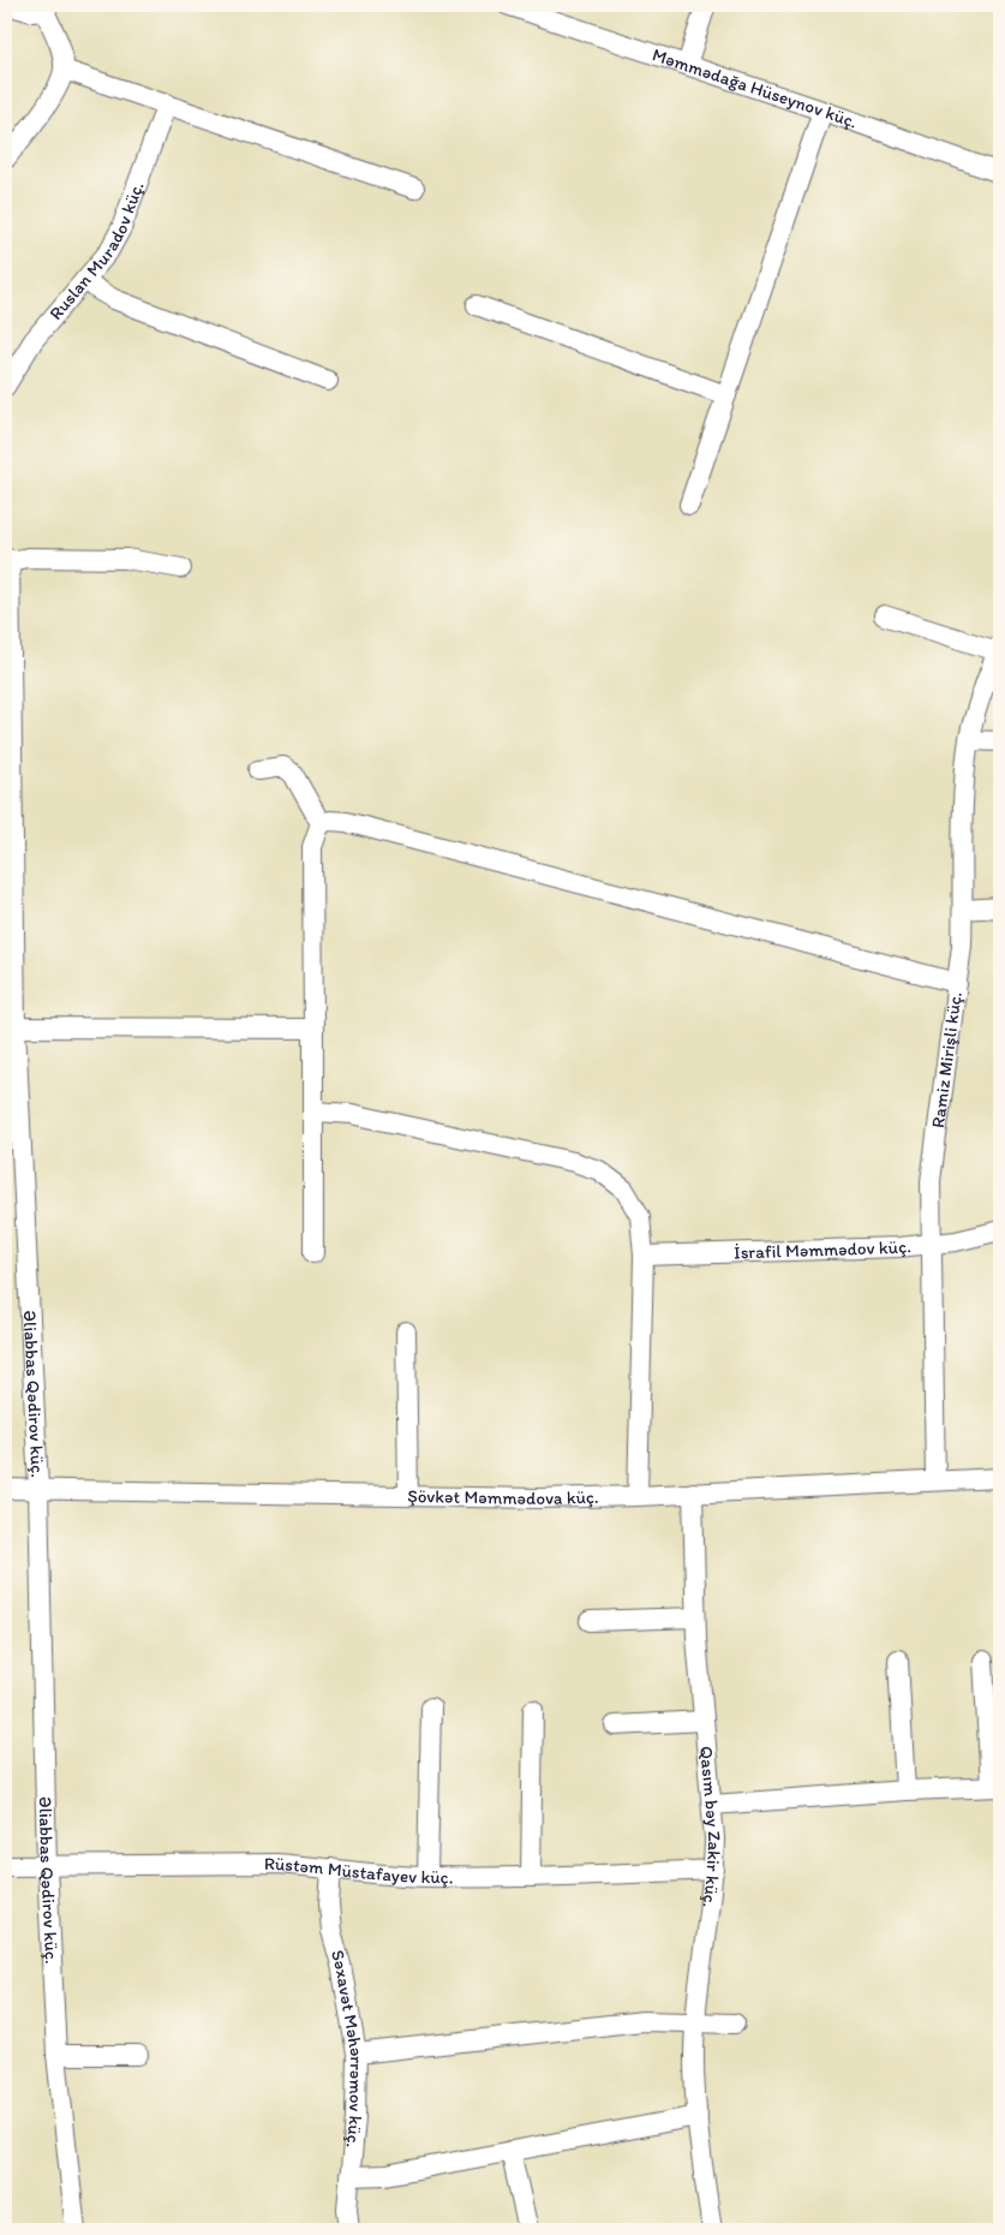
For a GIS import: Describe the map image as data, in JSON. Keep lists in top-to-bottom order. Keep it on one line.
{"streets":{"street":["Məmmədağa Hüseynov küç.","Ruslan Muradov küç.","Ramiz Mirişli küç.","İsrafil Məmmədov küç.","Əliabbas Qədirov küç.","Şövkət Məmmədova küç.","Qasım bəy Zakir küç.","Rüstəm Müstafayev küç.","Səxavət Məhərrəmov küç."]},"crossings":[["Ramiz Mirişli küç.","İsrafil Məmmədov küç."],["Ramiz Mirişli küç.","Şövkət Məmmədova küç."],["Əliabbas Qədirov küç.","Şövkət Məmmədova küç."],["Əliabbas Qədirov küç.","Rüstəm Müstafayev küç."],["Şövkət Məmmədova küç.","Qasım bəy Zakir küç."],["Qasım bəy Zakir küç.","Rüstəm Müstafayev küç."],["Rüstəm Müstafayev küç.","Səxavət Məhərrəmov küç."]]}
